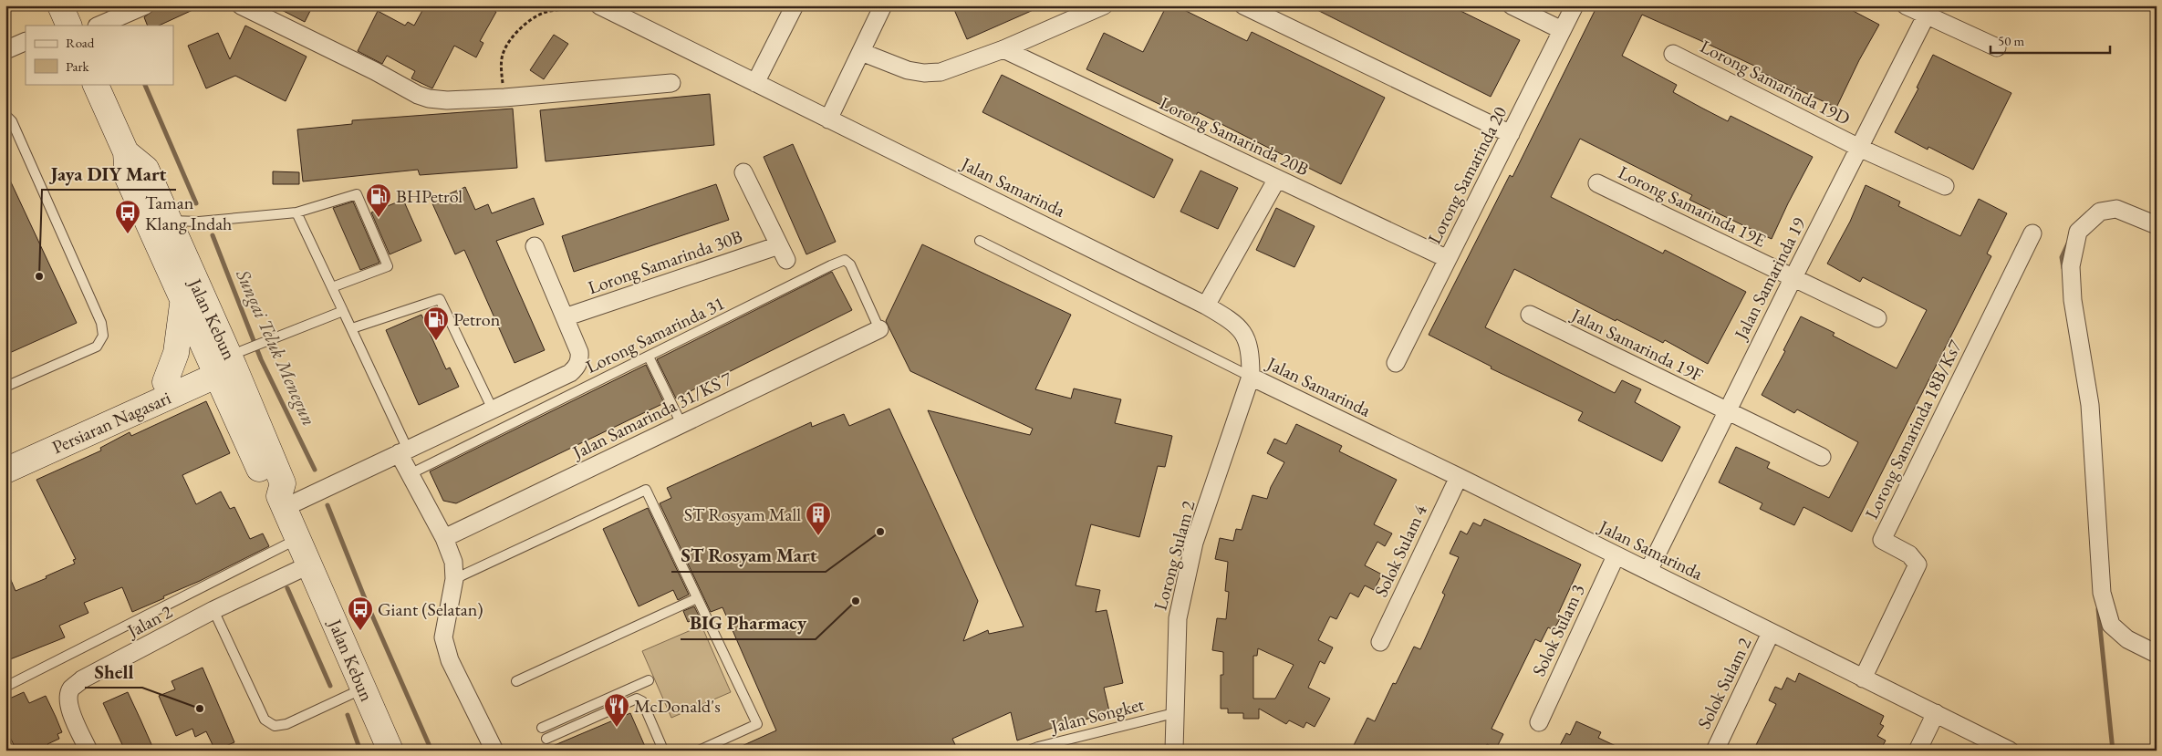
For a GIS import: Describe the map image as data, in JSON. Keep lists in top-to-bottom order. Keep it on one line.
{"streets":{"main road":["Jalan Kebun","Persiaran Nagasari"],"street":["Lorong Samarinda 19D","Lorong Samarinda 20B","Lorong Samarinda 20","Jalan Samarinda","Lorong Samarinda 19E","Lorong Samarinda 30B","Jalan Samarinda 19","Jalan Samarinda 19F","Jalan Samarinda 31/KS 7","Lorong Samarinda 18B/Ks7","Solok Sulam 4","Lorong Sulam 2","Jalan 2","Solok Sulam 3","Solok Sulam 2"],"lane":["Lorong Samarinda 31","Jalan Songket"]},"crossings":[["Lorong Samarinda 19D","Jalan Samarinda 19"],["Lorong Samarinda 20B","Lorong Samarinda 20"],["Jalan Samarinda","Jalan Samarinda 19"],["Jalan Samarinda","Lorong Samarinda 18B/Ks7"],["Jalan Samarinda","Solok Sulam 4"],["Jalan Samarinda","Lorong Sulam 2"],["Jalan Samarinda","Solok Sulam 3"],["Jalan Samarinda","Solok Sulam 2"],["Lorong Samarinda 19E","Jalan Samarinda 19"],["Jalan Samarinda 19","Jalan Samarinda 19F"],["Jalan Kebun","Persiaran Nagasari"],["Jalan Kebun","Jalan 2"],["Lorong Samarinda 31","Jalan Samarinda 31/KS 7"],["Lorong Sulam 2","Jalan Songket"]],"water":["Sungai Teluk Menegun"],"places":{"fuel station":["BHPetrol","Petron"],"bus stop":["Taman Klang Indah","Giant (Selatan)"],"other":["Jaya DIY Mart","ST Rosyam Mart","BIG Pharmacy","Shell"],"building":["ST Rosyam Mall"],"restaurant":["McDonald's"]},"legend":["Road","Park"],"scale_bar":"50 m"}
